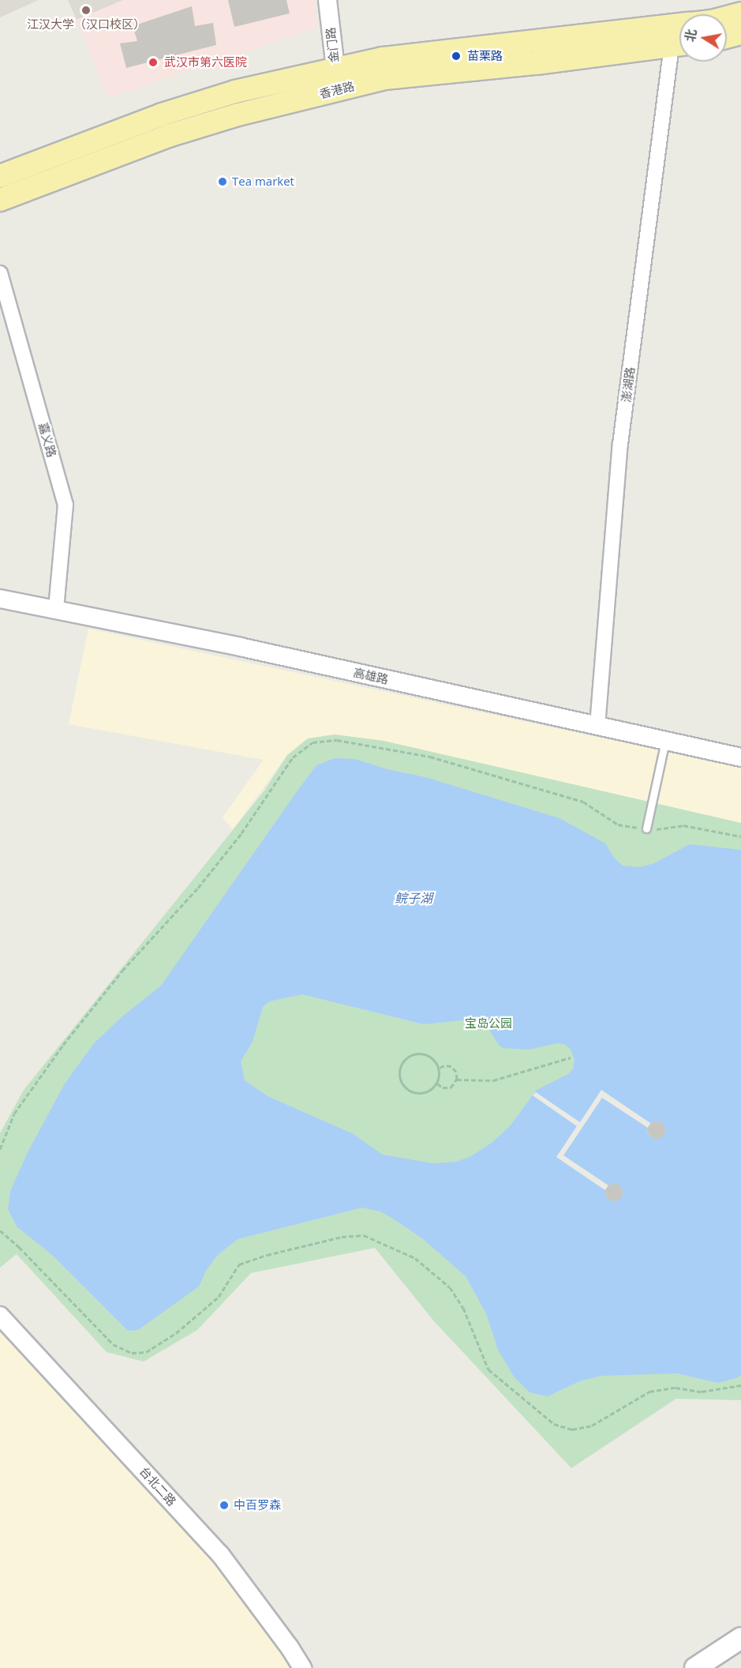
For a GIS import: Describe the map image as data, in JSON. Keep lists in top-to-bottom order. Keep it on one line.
{"streets":{"main road":["香港路"],"street":["金门路","澎湖路","嘉义路","高雄路","台北二路"]},"crossings":[["金门路","香港路"],["澎湖路","高雄路"],["嘉义路","高雄路"]],"water":["鲩子湖"],"parks":["宝岛公园"],"places":["江汉大学（汉口校区）","苗栗路","武汉市第六医院","Tea market","中百罗森"],"north":"left"}
